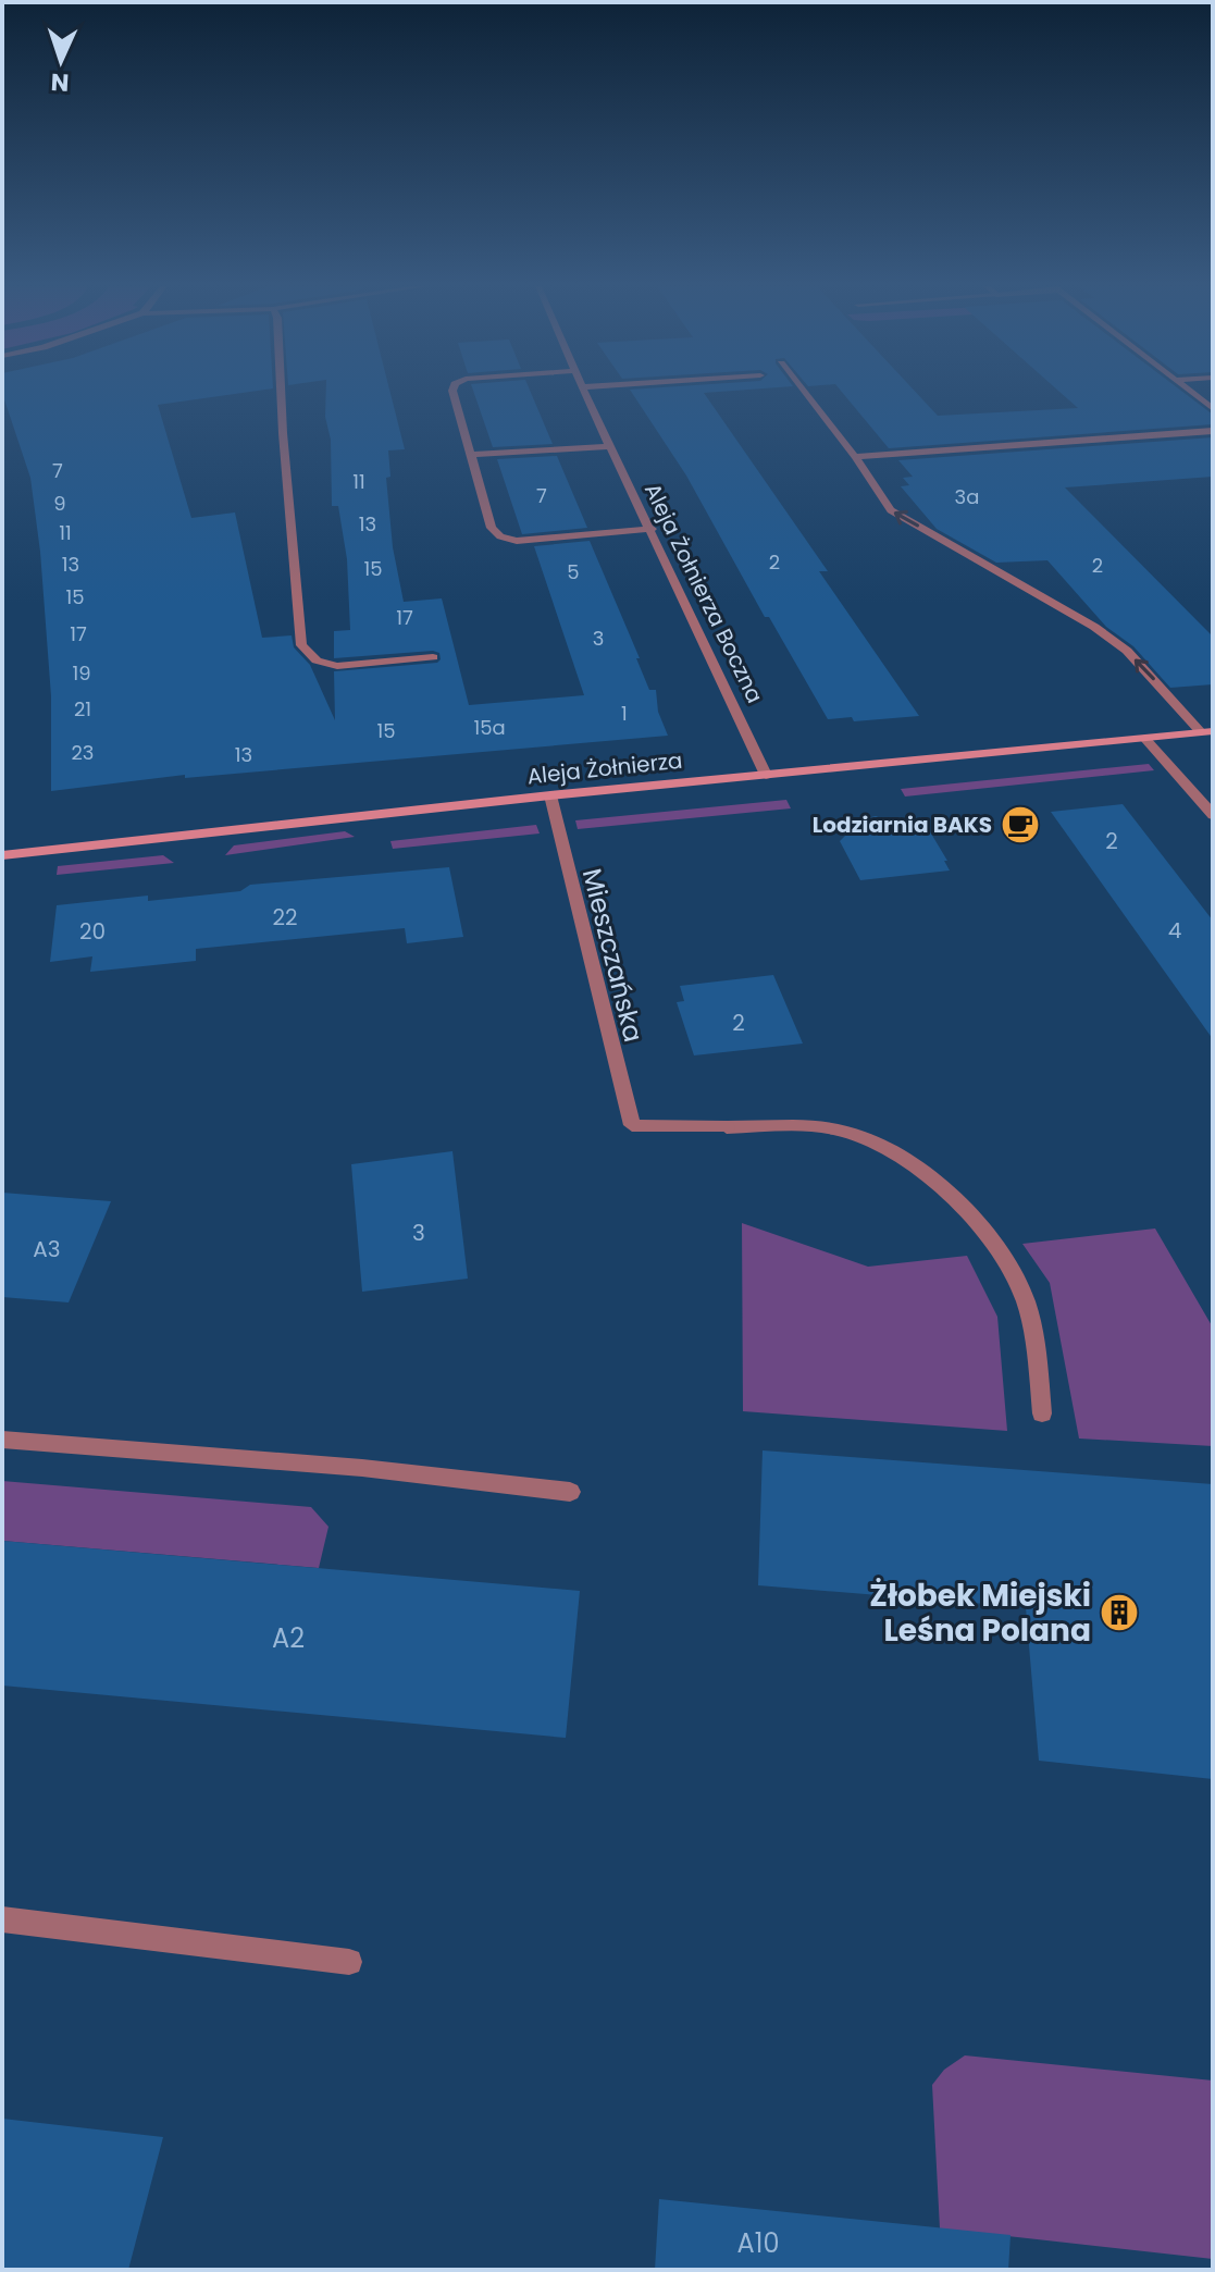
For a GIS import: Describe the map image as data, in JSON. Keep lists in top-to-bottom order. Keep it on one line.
{"streets":{"street":["Aleja Żołnierza Boczna","Aleja Żołnierza","Mieszczańska"]},"crossings":[["Aleja Żołnierza Boczna","Aleja Żołnierza"],["Aleja Żołnierza","Mieszczańska"]],"places":{"cafe":["Lodziarnia BAKS"],"building":["Żłobek Miejski Leśna Polana"]},"house_numbers":["7","11","7","3a","9","13","11","2","13","2","15","5","15","17","17","3","19","21","1","15a","15","23","13","2","22","4","20","2","3","A3","A2","A10"],"north":"bottom"}
